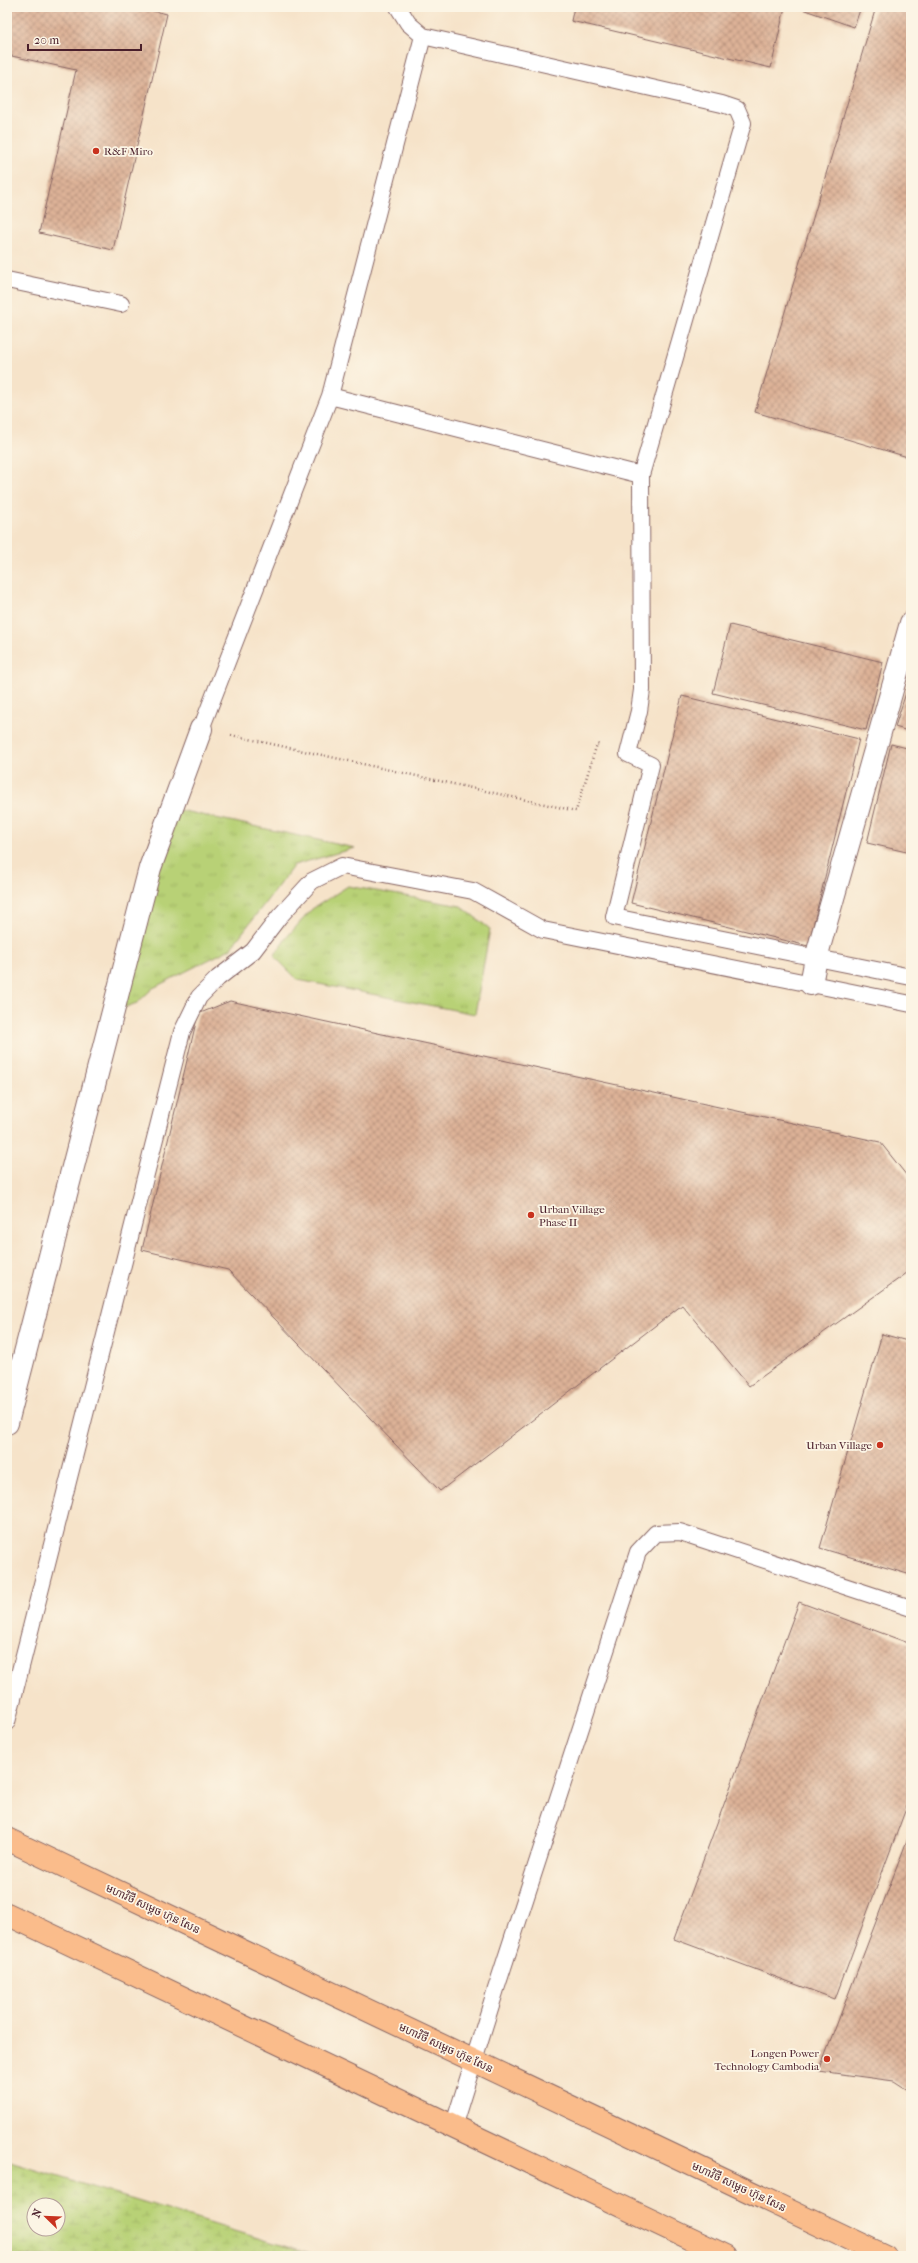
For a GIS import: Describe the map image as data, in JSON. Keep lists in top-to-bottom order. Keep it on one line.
{"streets":{"highway":["មហាវិថី សម្តេច ហ៊ុន សែន"]},"places":["R&F Miro","Urban Village Phase II","Urban Village","Longen Power Technology Cambodia"],"scale_bar":"20 m","north":"top left"}
